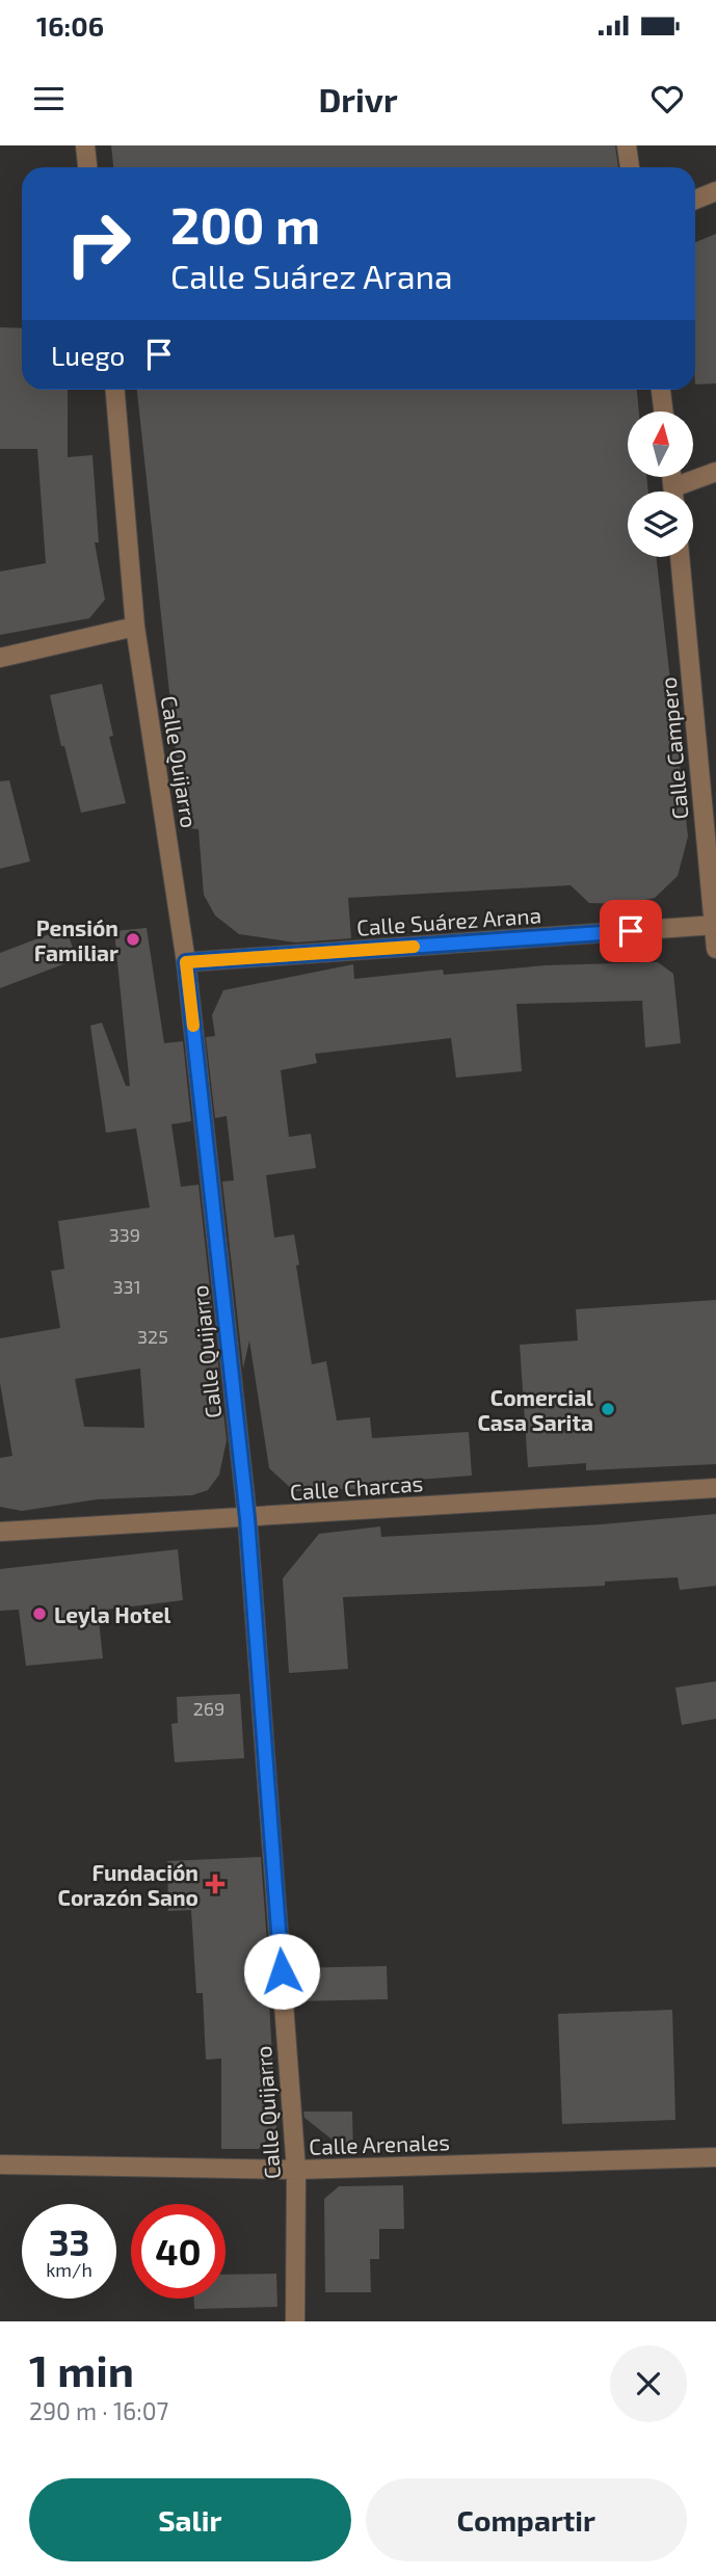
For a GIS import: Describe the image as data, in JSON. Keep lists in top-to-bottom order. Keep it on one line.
{"streets":{"street":["Calle Campero","Calle Quijarro","Calle Suárez Arana","Calle Charcas","Calle Arenales"]},"crossings":[["Calle Campero","Calle Suárez Arana"],["Calle Quijarro","Calle Suárez Arana"],["Calle Quijarro","Calle Charcas"],["Calle Quijarro","Calle Arenales"]],"places":{"other":["Pensión Familiar","Comercial Casa Sarita","Leyla Hotel"],"health":["Fundación Corazón Sano"]},"house_numbers":["339","331","325","269"],"north":"top","page":{"status":"16:06","header":"Drivr","turn":["200 m","Calle Suárez Arana"],"then":"Luego","speed":"33 km/h","limit":"40","heading":["1 min","290 m · 16:07"],"buttons":["Salir","Compartir"]}}
